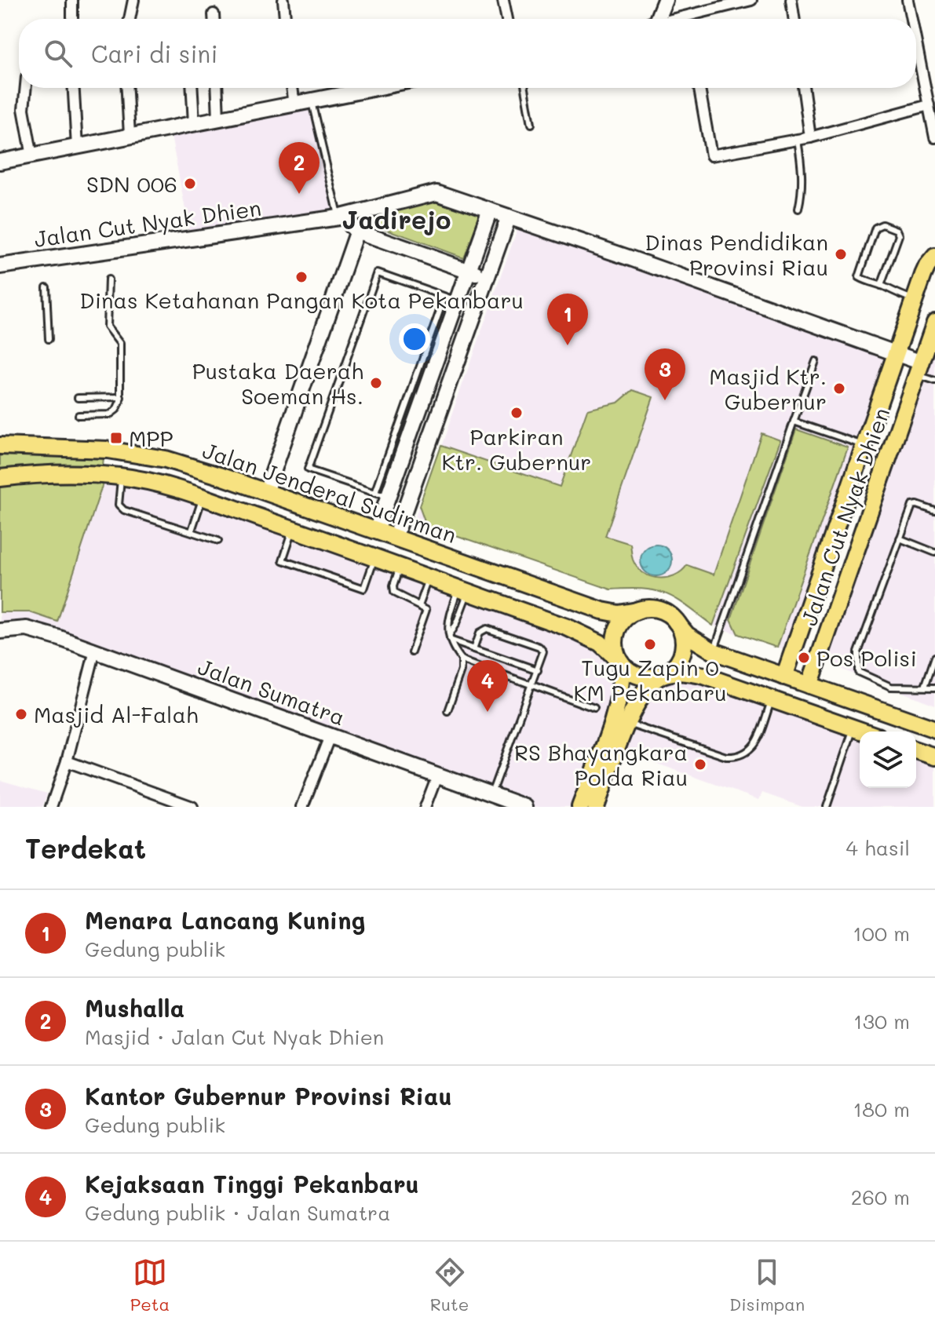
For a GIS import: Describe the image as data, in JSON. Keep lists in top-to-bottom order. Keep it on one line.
{"streets":{"main road":["Jalan Cut Nyak Dhien","Jalan Jenderal Sudirman"],"street":["Jalan Sumatra"]},"districts":["Jadirejo"],"places":{"other":["SDN 006","Dinas Pendidikan Provinsi Riau","Dinas Ketahanan Pangan Kota Pekanbaru","Pustaka Daerah Soeman Hs.","Masjid Ktr. Gubernur","Parkiran Ktr. Gubernur","Tugu Zapin 0 KM Pekanbaru","Pos Polisi","Masjid Al-Falah","RS Bhayangkara Polda Riau"],"transit":["MPP"]},"page":{"search":"Cari di sini","pins":["2","1","3","4"],"heading":["Terdekat","4 hasil"],"list":[{"mark":"1","name":"Menara Lancang Kuning","note":"Gedung publik","value":"100 m"},{"mark":"2","name":"Mushalla","note":"Masjid · Jalan Cut Nyak Dhien","value":"130 m"},{"mark":"3","name":"Kantor Gubernur Provinsi Riau","note":"Gedung publik","value":"180 m"},{"mark":"4","name":"Kejaksaan Tinggi Pekanbaru","note":"Gedung publik · Jalan Sumatra","value":"260 m"}],"nav":["Peta","Rute","Disimpan"]}}
